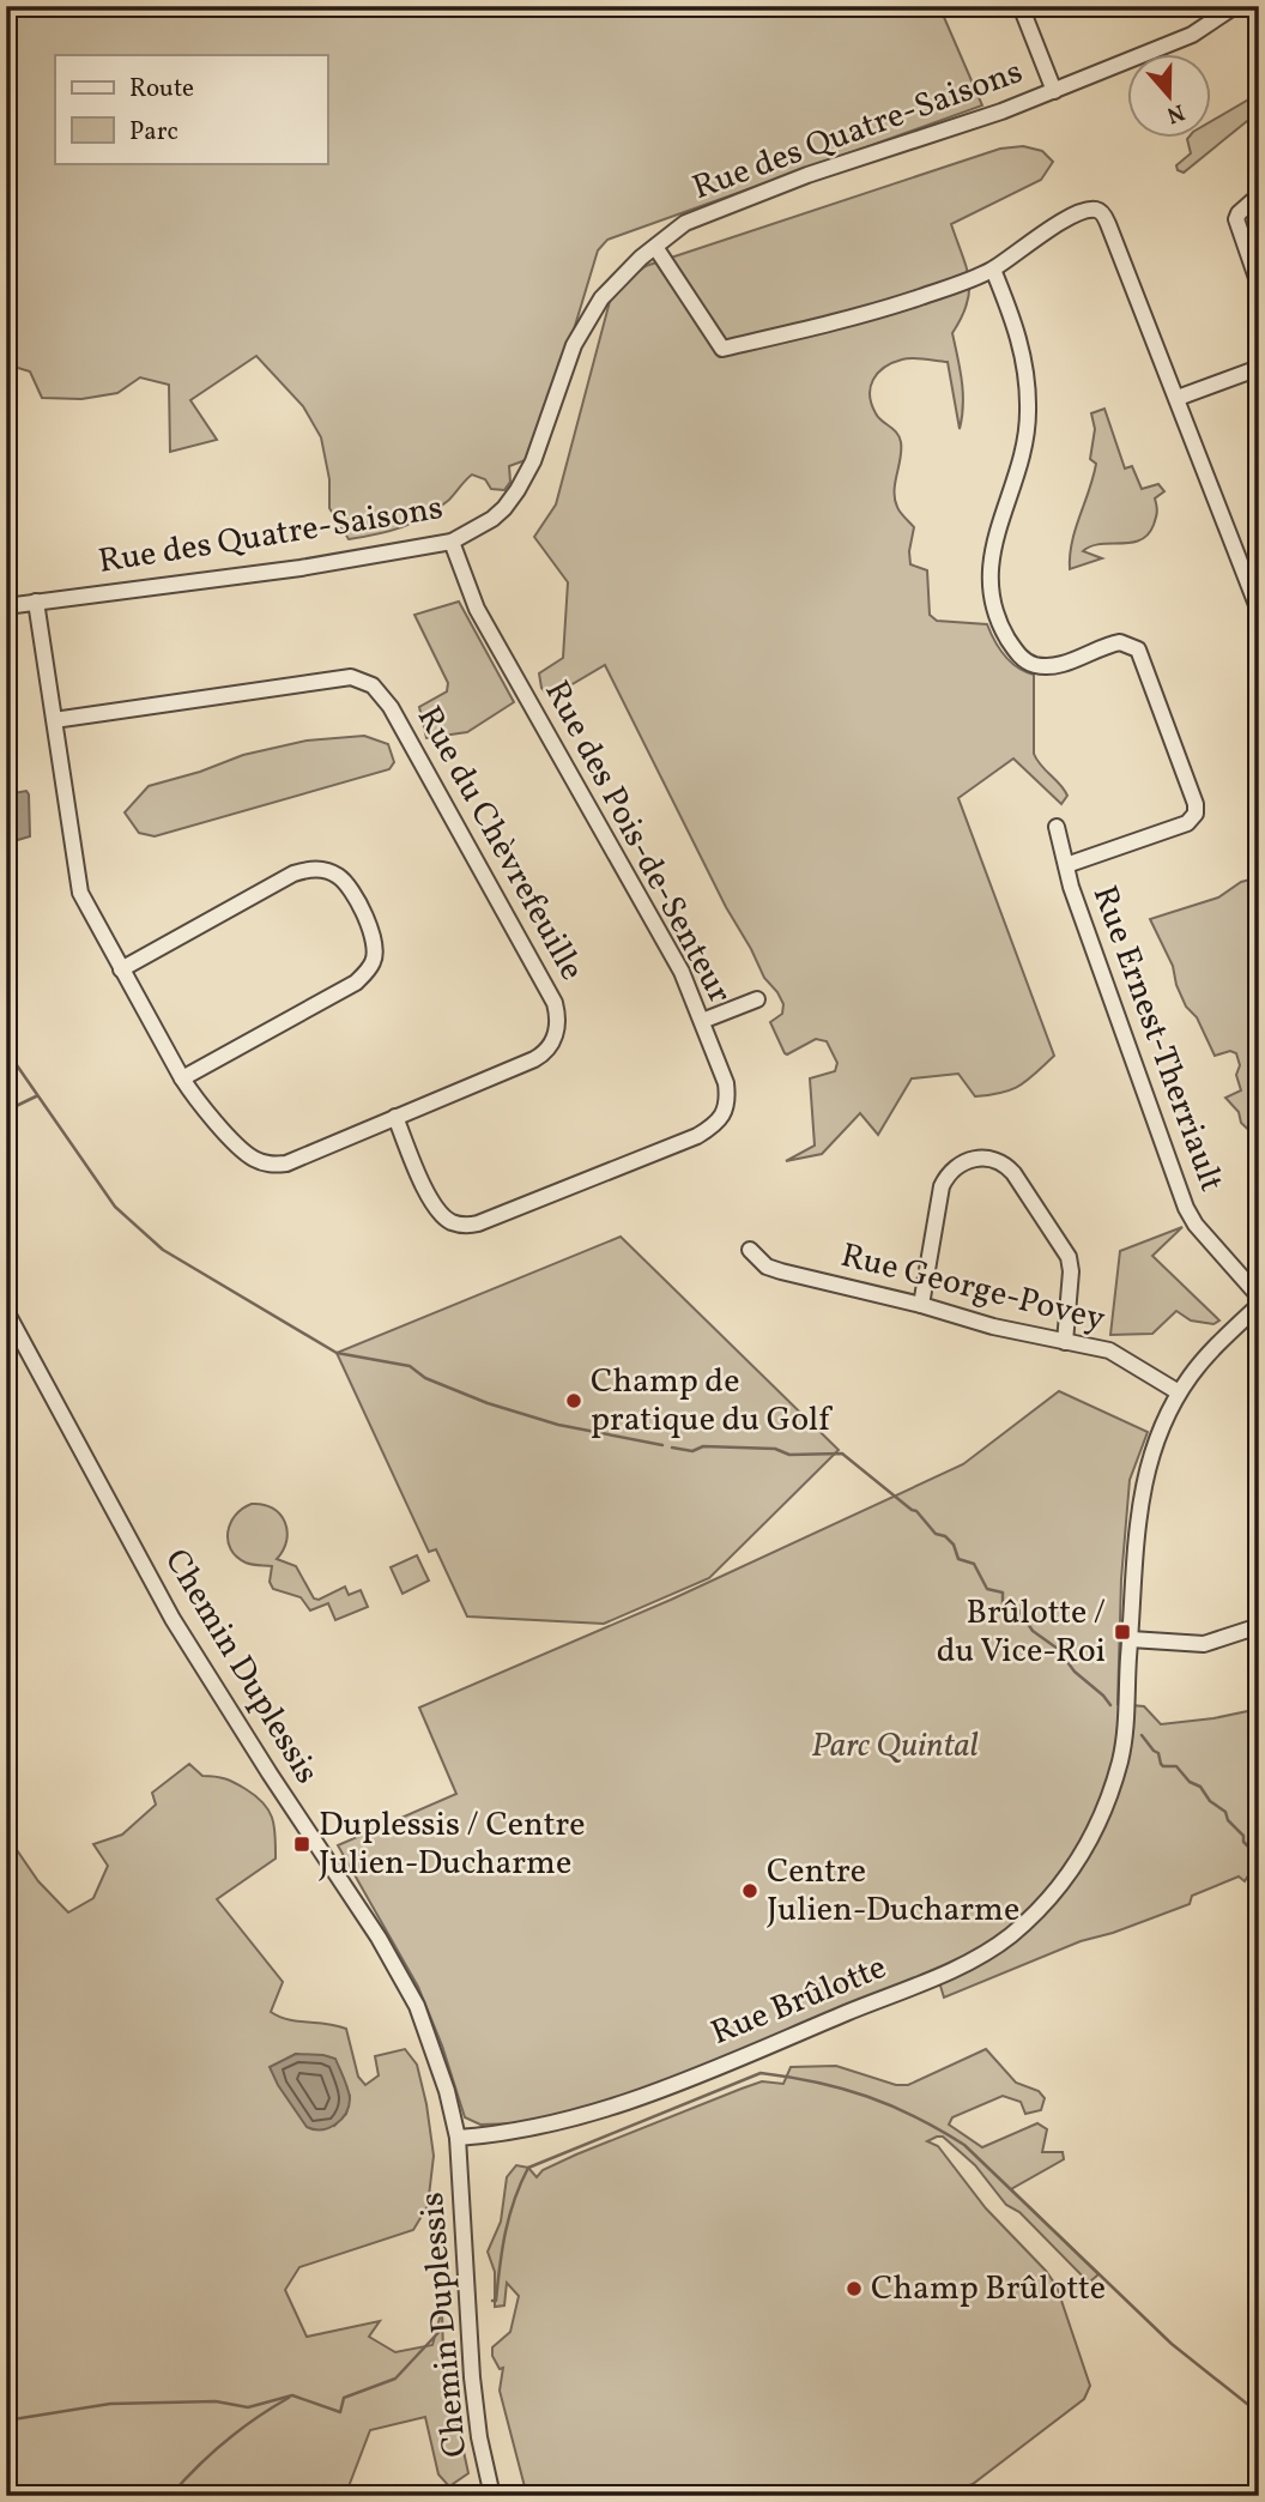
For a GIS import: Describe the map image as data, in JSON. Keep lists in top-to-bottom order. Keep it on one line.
{"streets":{"street":["Rue des Quatre-Saisons","Rue des Pois-de-Senteur","Rue du Chèvrefeuille","Rue Ernest-Therriault","Rue George-Povey","Chemin Duplessis","Rue Brûlotte"]},"crossings":[["Rue des Quatre-Saisons","Rue des Pois-de-Senteur"],["Rue des Pois-de-Senteur","Rue du Chèvrefeuille"],["Rue George-Povey","Rue Brûlotte"],["Chemin Duplessis","Rue Brûlotte"]],"parks":["Parc Quintal"],"places":{"other":["Champ de pratique du Golf","Centre Julien-Ducharme","Champ Brûlotte"],"transit":["Brûlotte / du Vice-Roi","Duplessis / Centre Julien-Ducharme"]},"legend":["Route","Parc"],"north":"bottom"}
